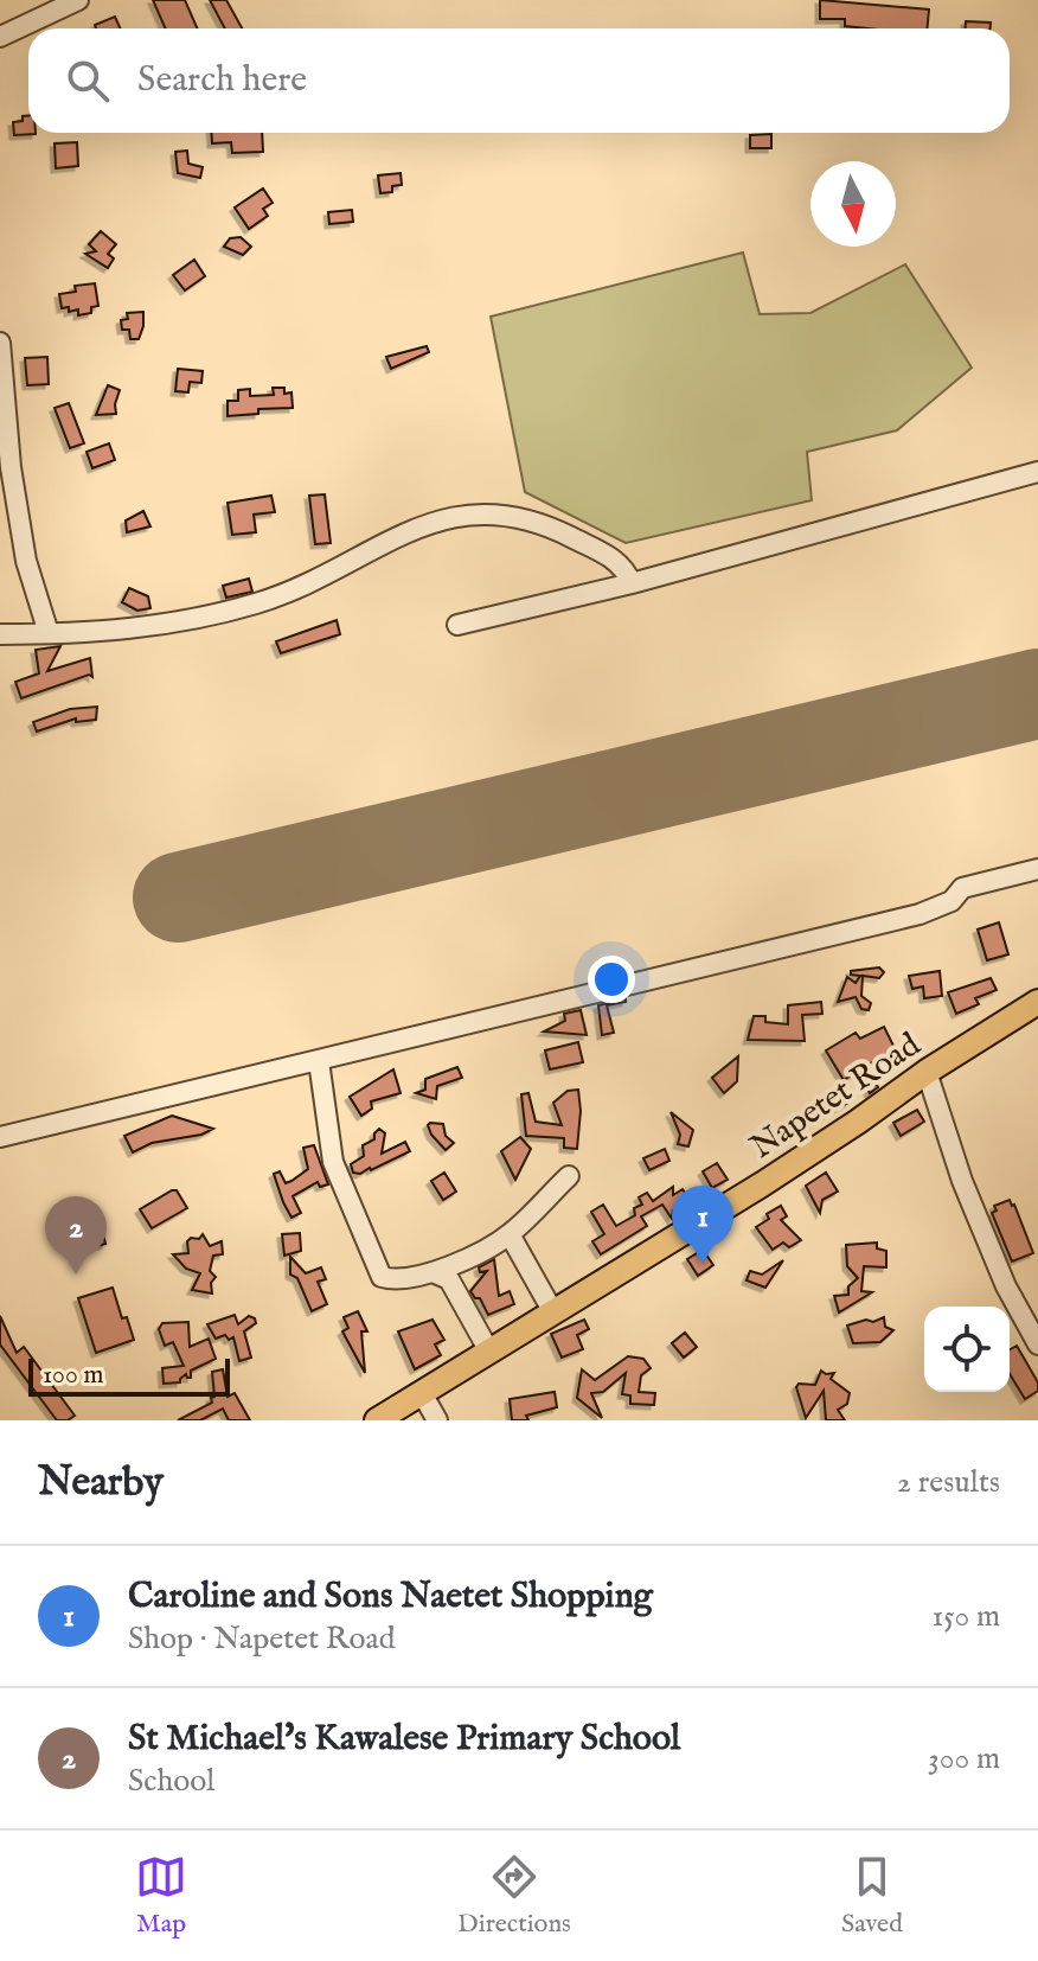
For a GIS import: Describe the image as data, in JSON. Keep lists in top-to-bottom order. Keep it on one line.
{"streets":{"main road":["Napetet Road"]},"scale_bar":"100 m","north":"bottom","page":{"search":"Search here","pins":["1","2"],"scale":"100 m","heading":["Nearby","2 results"],"list":[{"mark":"1","name":"Caroline and Sons Naetet Shopping","note":"Shop · Napetet Road","value":"150 m"},{"mark":"2","name":"St Michael's Kawalese Primary School","note":"School","value":"300 m"}],"nav":["Map","Directions","Saved"]}}
